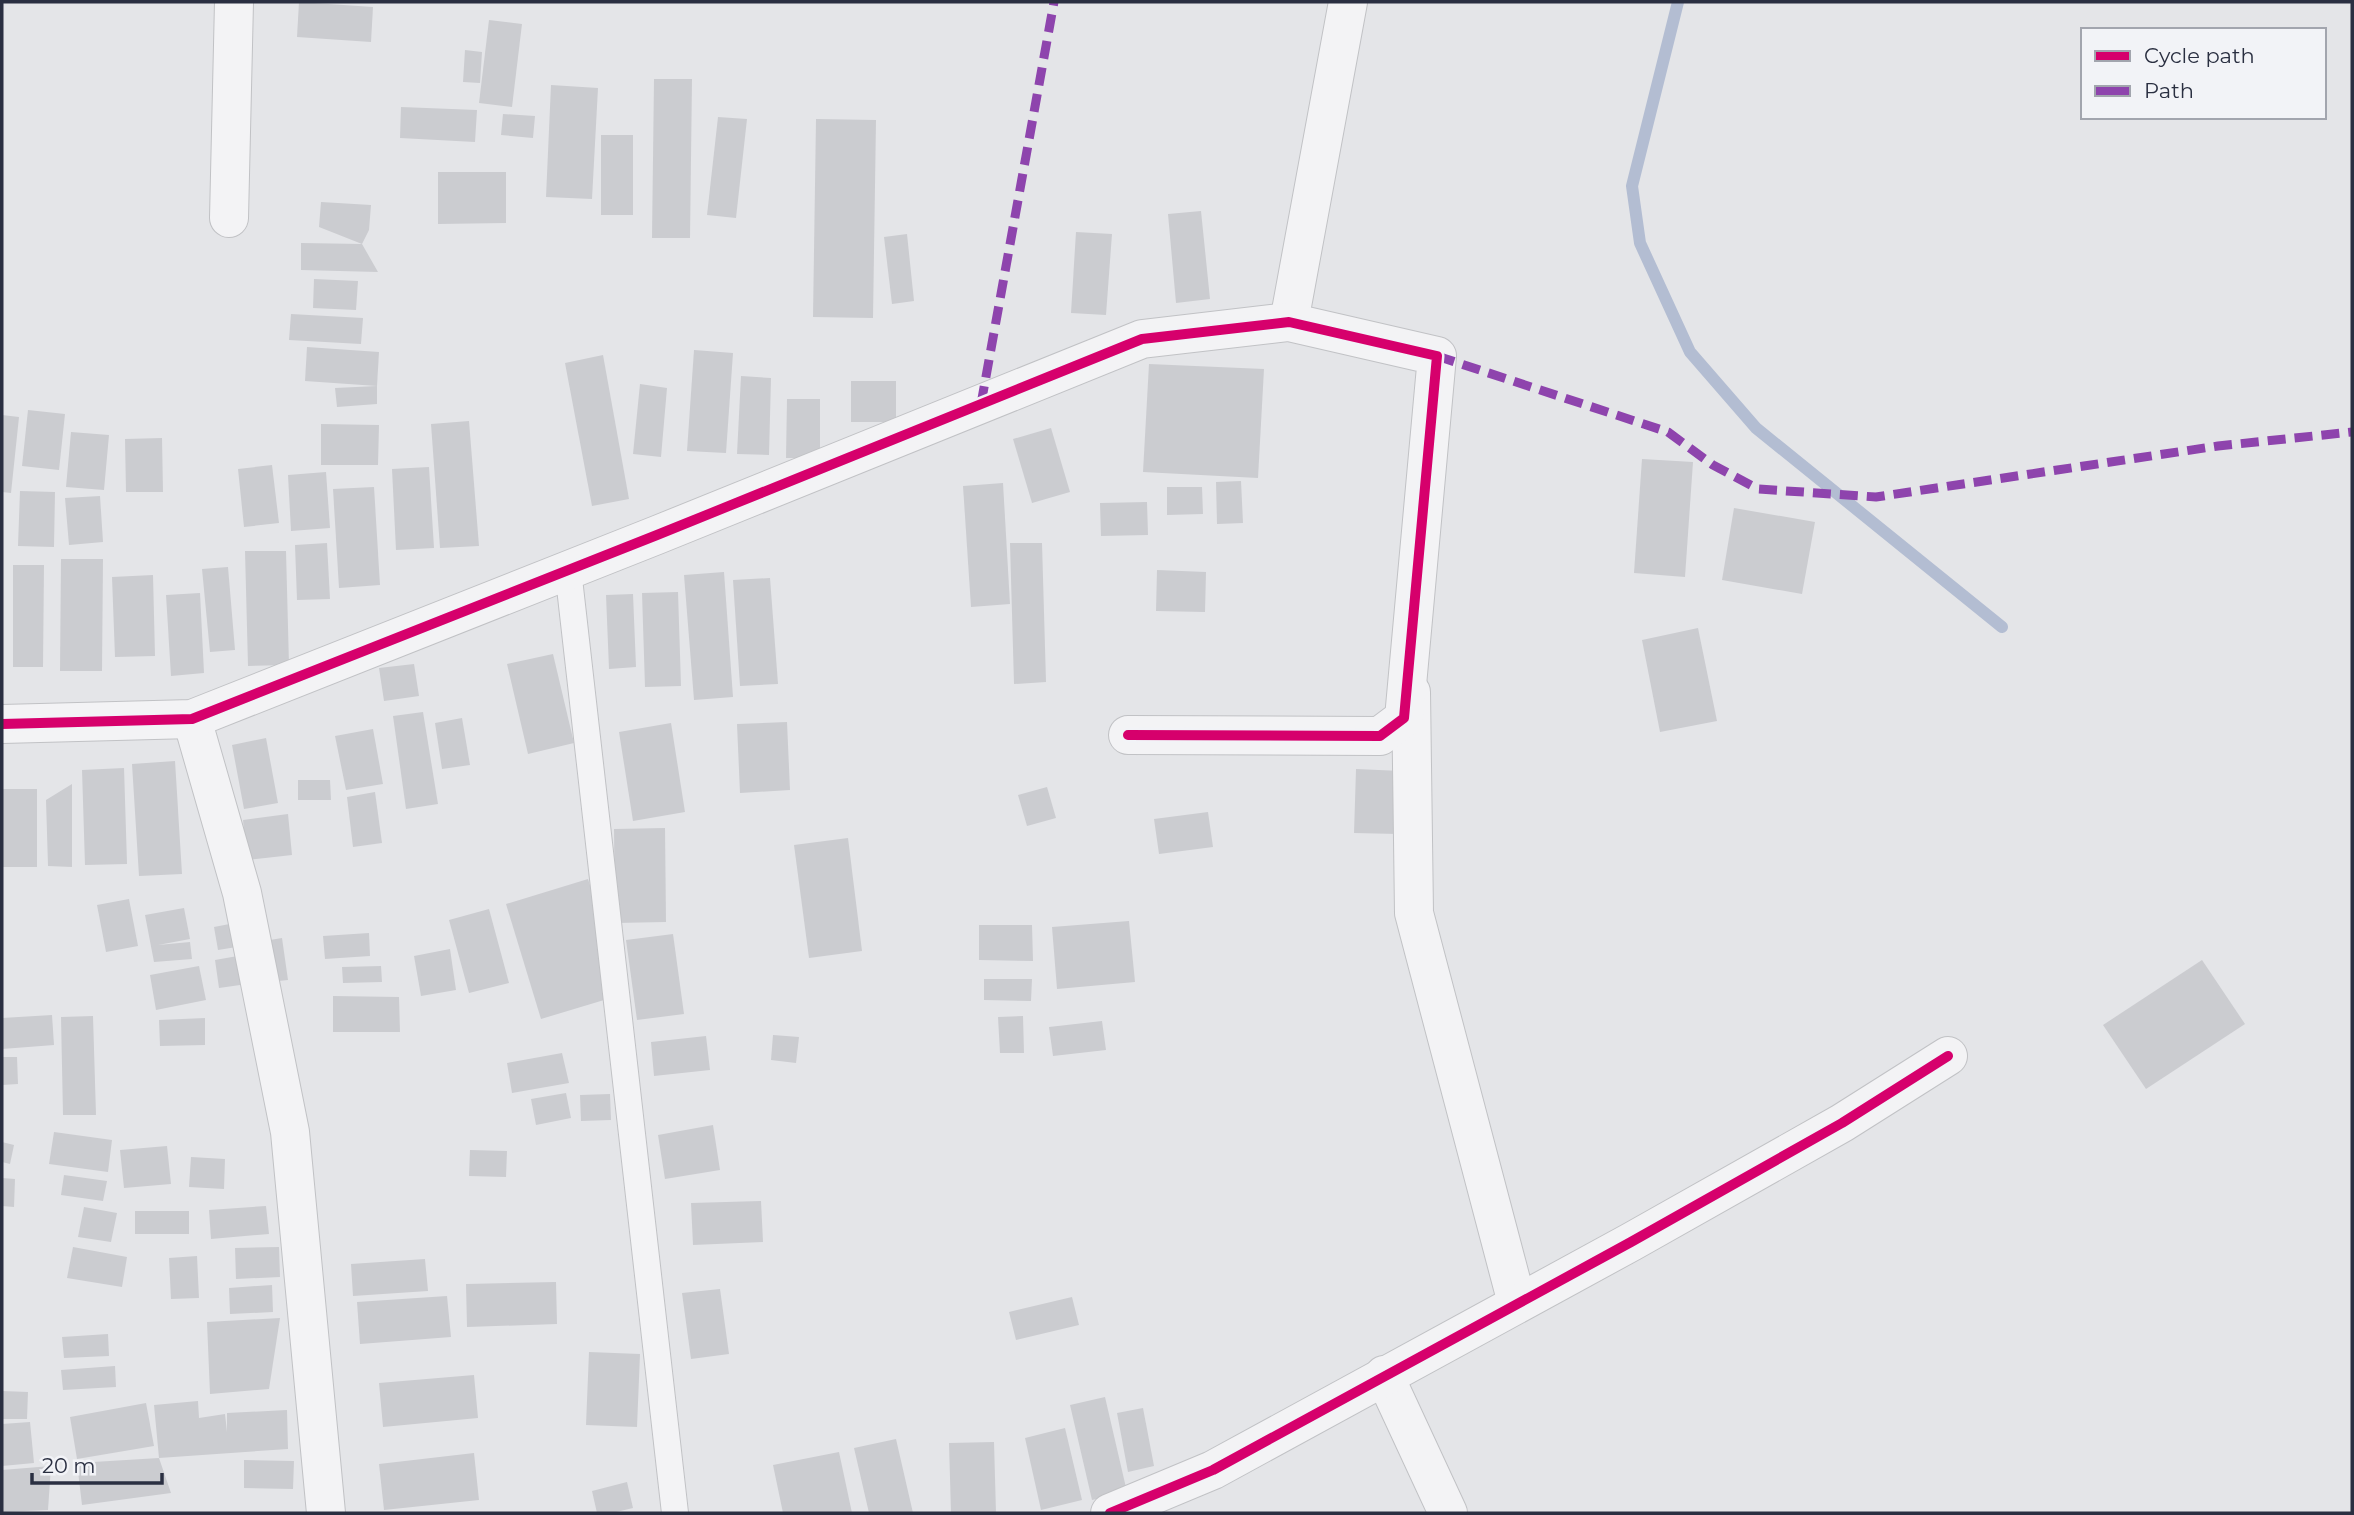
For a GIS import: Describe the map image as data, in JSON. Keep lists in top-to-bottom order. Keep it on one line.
{"legend":["Cycle path","Path"],"scale_bar":"20 m"}
